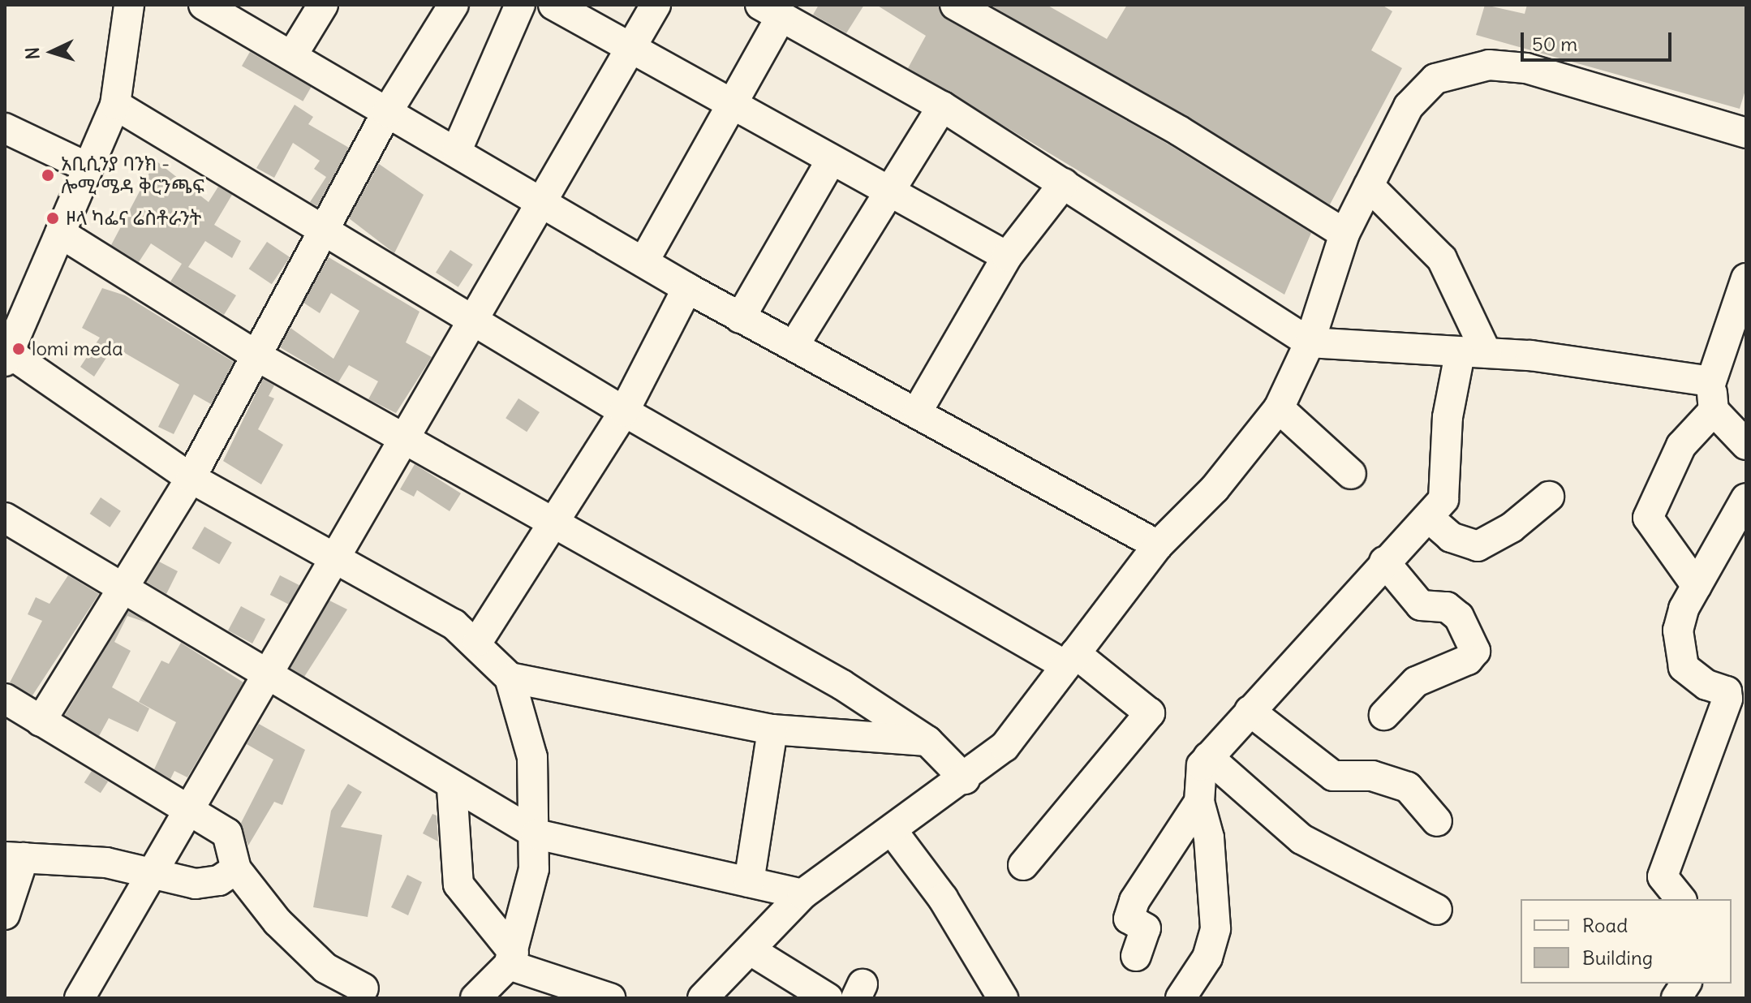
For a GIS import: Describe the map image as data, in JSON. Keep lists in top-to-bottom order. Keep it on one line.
{"places":["አቢሲንያ ባንክ - ሎሚ ሜዳ ቅርንጫፍ","ዞላ ካፌና ሬስቶራንት","lomi meda"],"legend":["Road","Building"],"scale_bar":"50 m","north":"left"}
